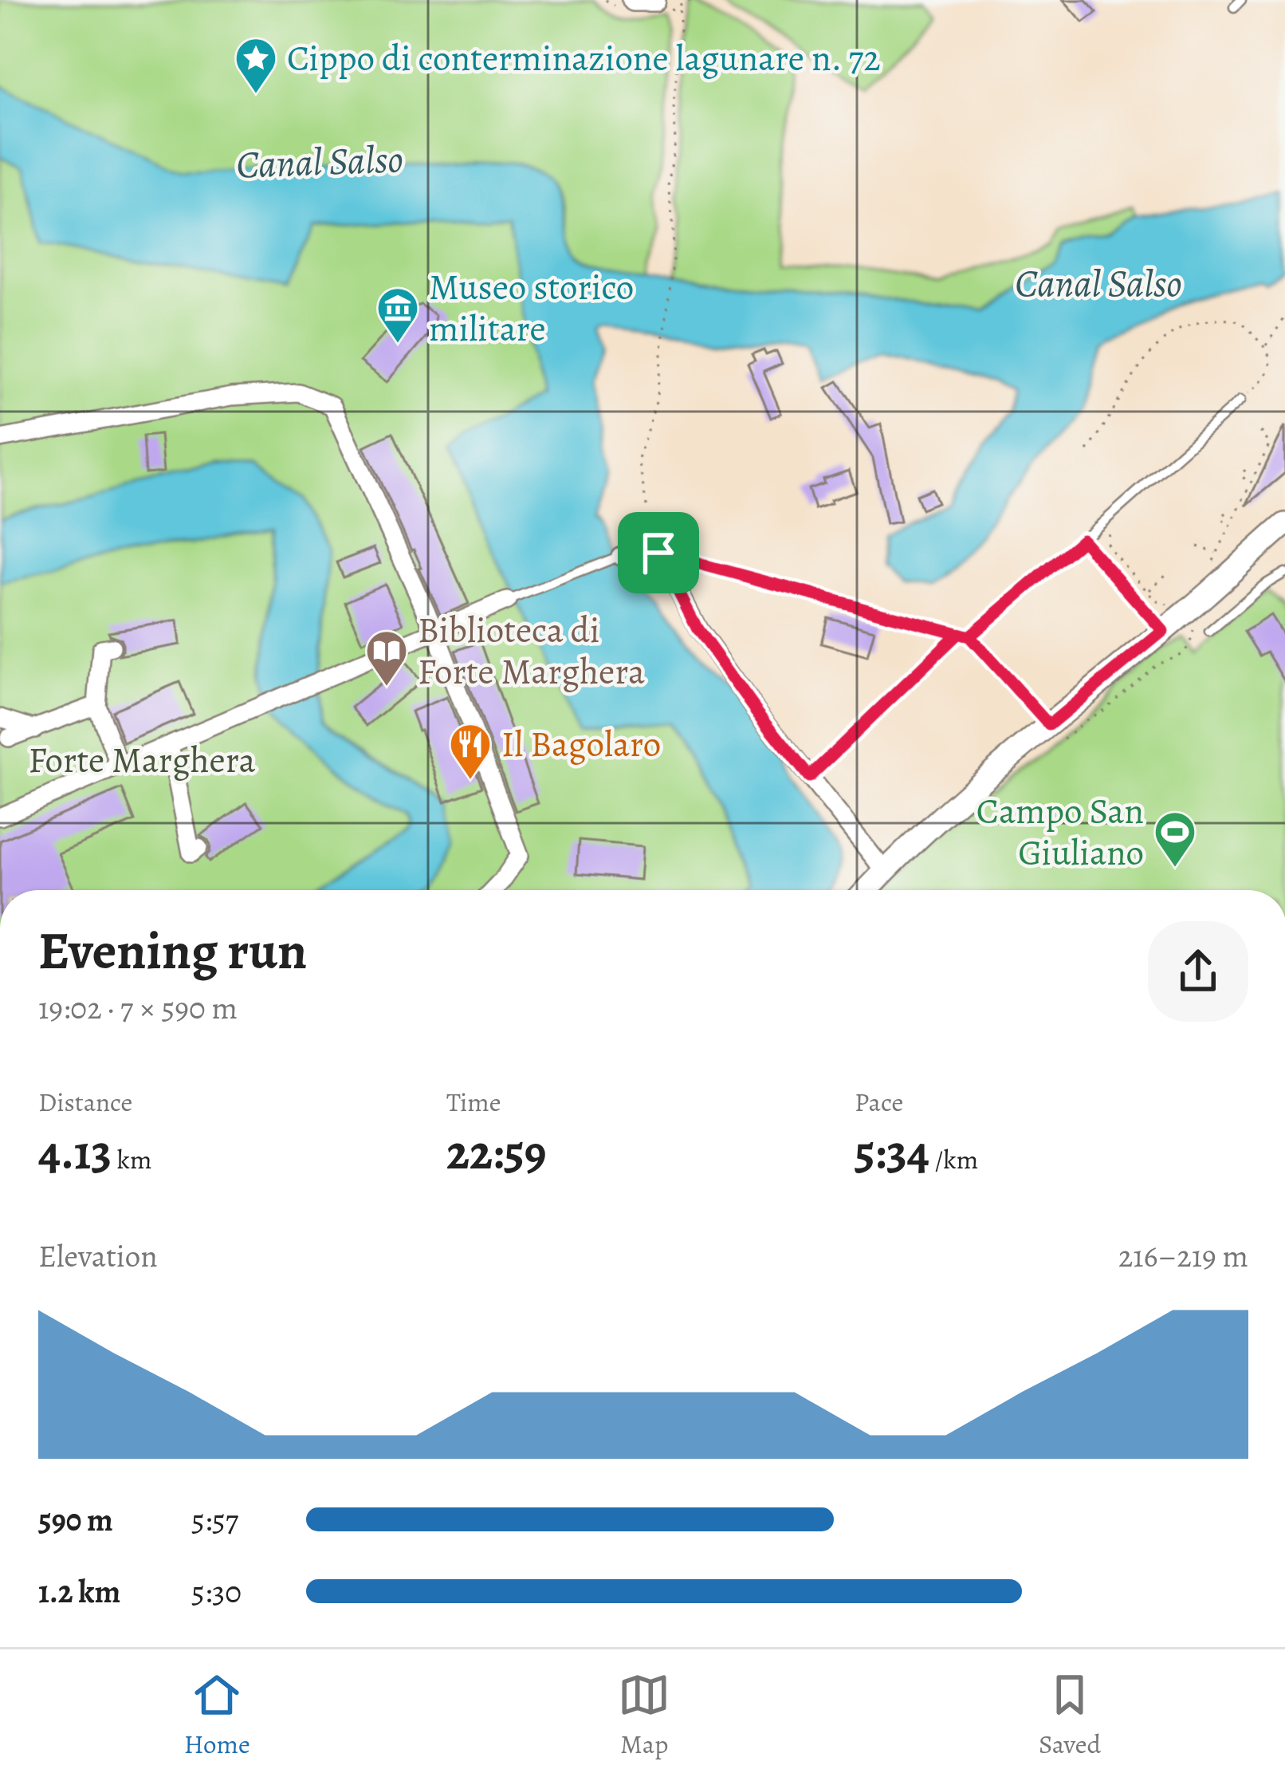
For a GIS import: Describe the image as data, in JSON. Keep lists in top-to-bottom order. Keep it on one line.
{"water":["Canal Salso"],"parks":["Forte Marghera"],"places":{"place":["Cippo di conterminazione lagunare n. 72"],"museum":["Museo storico militare"],"library":["Biblioteca di Forte Marghera"],"restaurant":["Il Bagolaro"],"sports":["Campo San Giuliano"]},"page":{"heading":["Evening run","19:02 · 7 × 590 m"],"stats":[["Distance","4.13 km"],["Time","22:59"],["Pace","5:34 /km"]],"chart":["Elevation","216–219 m"],"list":[{"name":"590 m","note":"5:57"},{"name":"1.2 km","note":"5:30"}],"tabs":["Home","Map","Saved"]}}
